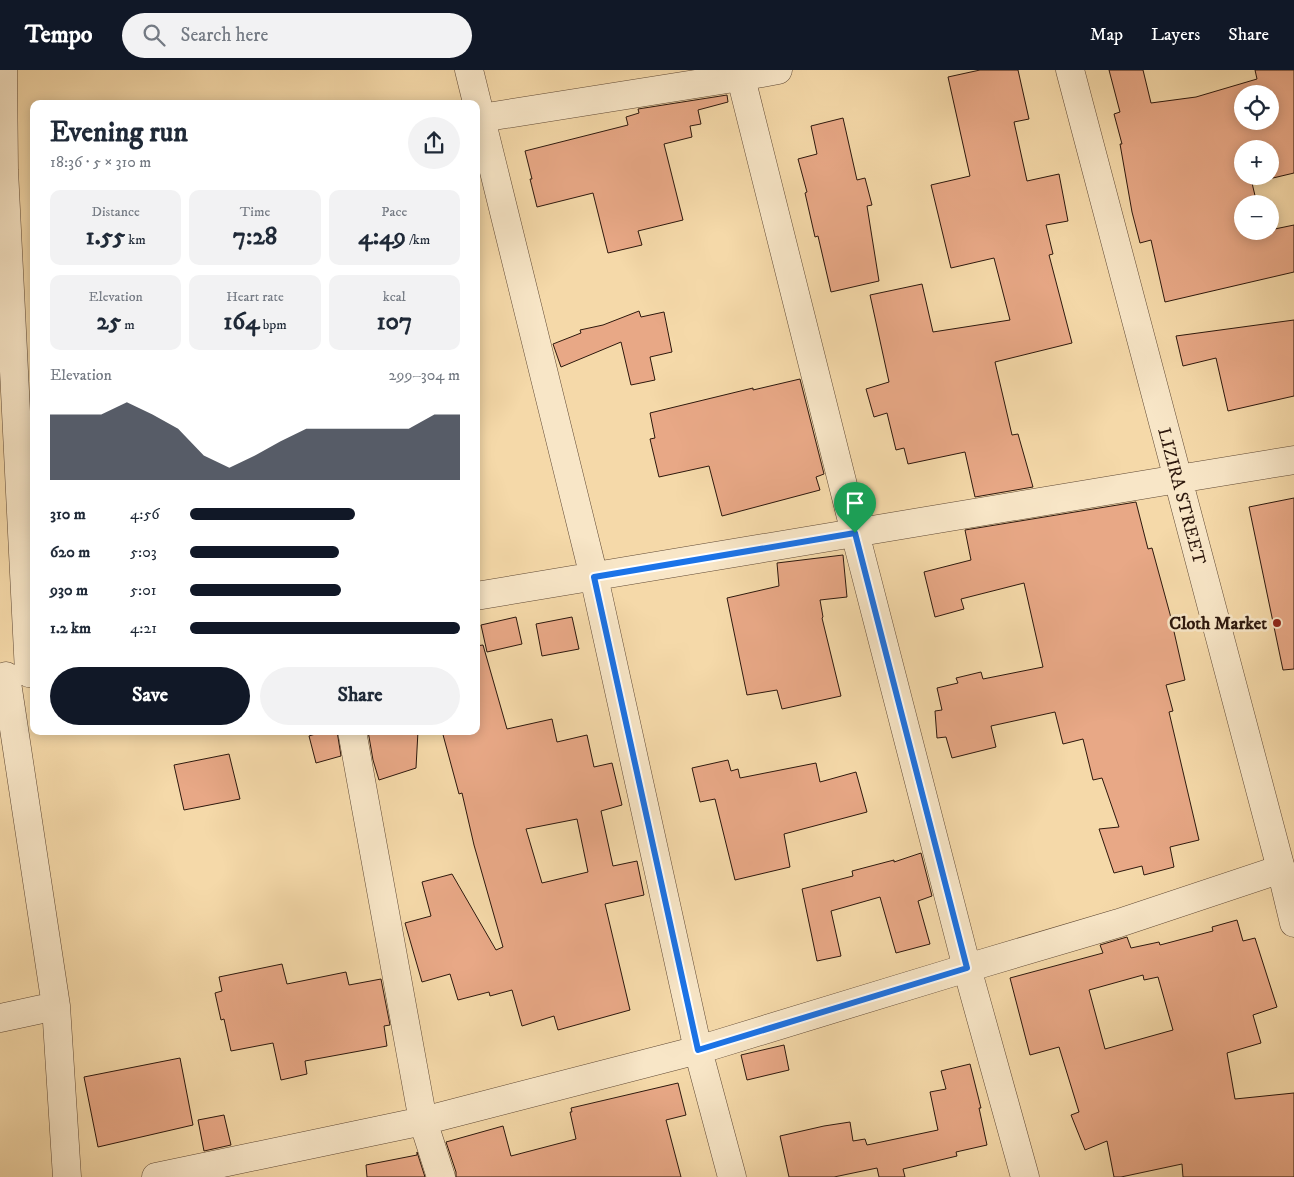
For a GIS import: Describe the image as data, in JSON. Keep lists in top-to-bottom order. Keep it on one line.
{"streets":{"street":["LIZIRA STREET"]},"places":["Cloth Market"],"page":{"header":"Tempo","search":"Search here","nav":["Map","Layers","Share"],"map_buttons":["+","−"],"heading":["Evening run","18:36 · 5 × 310 m"],"stats":[["Distance","1.55 km"],["Time","7:28"],["Pace","4:49 /km"],["Elevation","25 m"],["Heart rate","164 bpm"],["kcal","107"]],"chart":["Elevation","299–304 m"],"list":[{"name":"310 m","note":"4:56"},{"name":"620 m","note":"5:03"},{"name":"930 m","note":"5:01"},{"name":"1.2 km","note":"4:21"}],"buttons":["Save","Share"]}}
